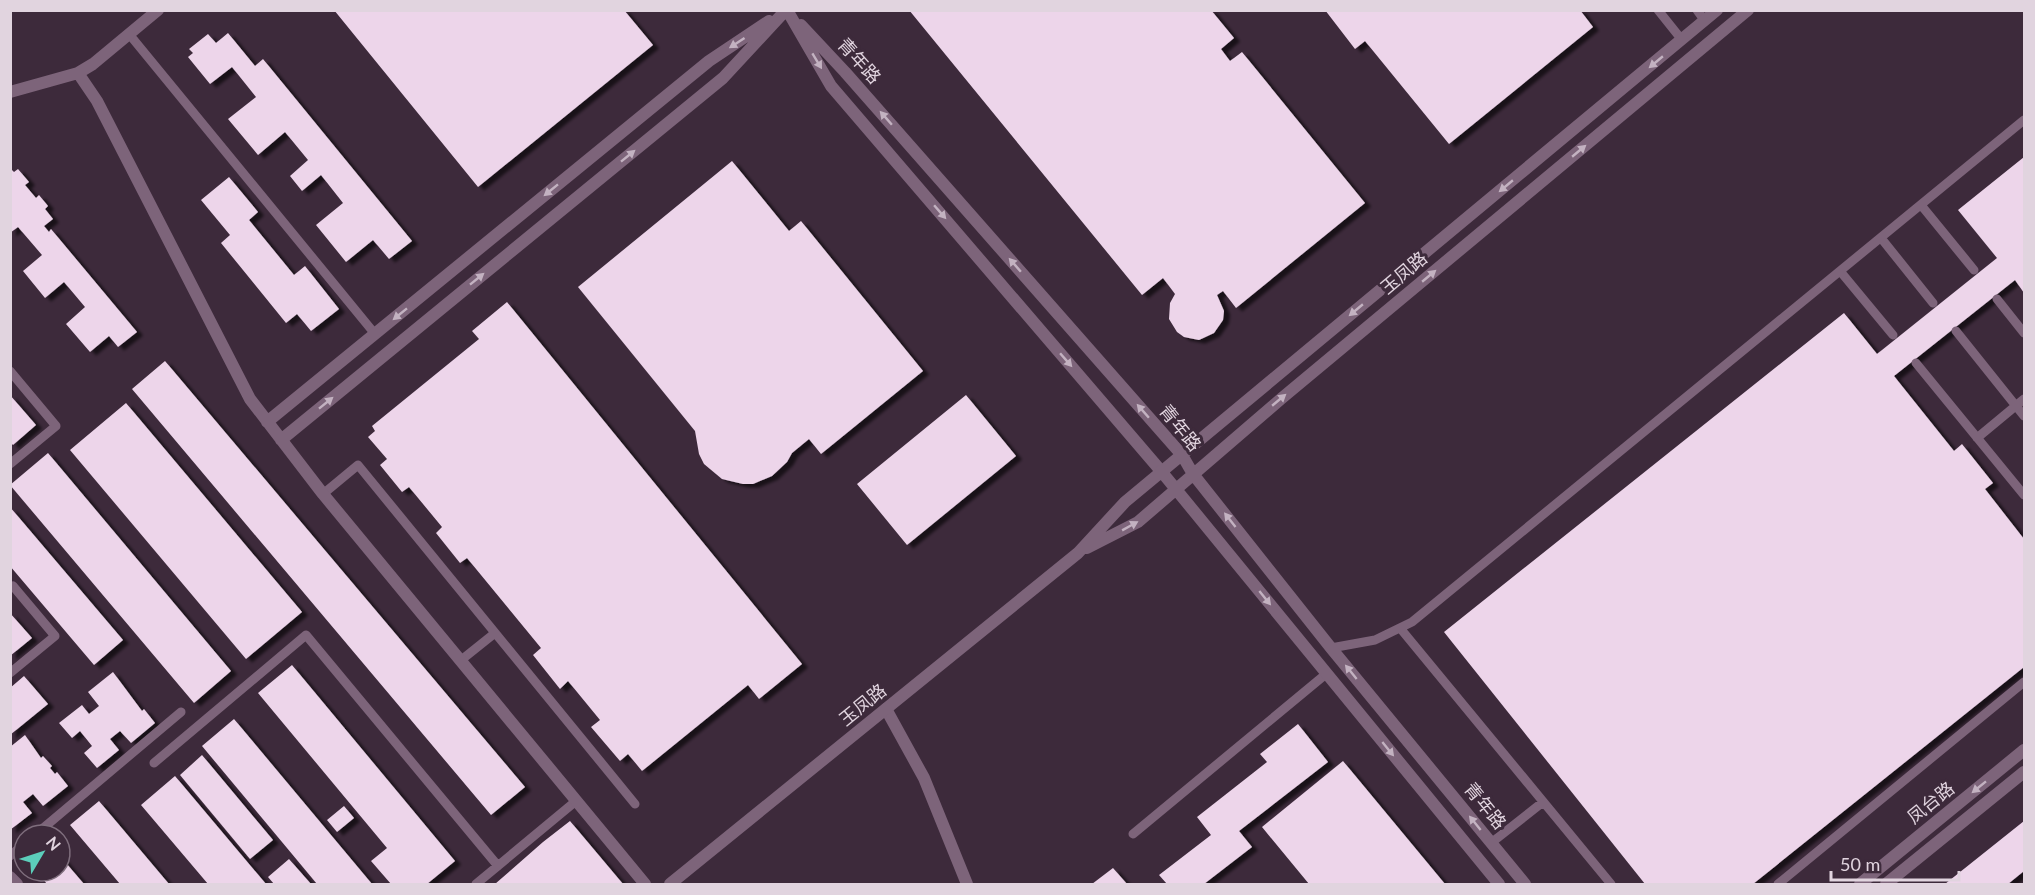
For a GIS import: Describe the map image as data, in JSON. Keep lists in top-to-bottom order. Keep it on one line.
{"streets":{"street":["青年路","玉凤路","凤台路"]},"crossings":[["青年路","玉凤路"]],"scale_bar":"50 m","north":"top right"}
